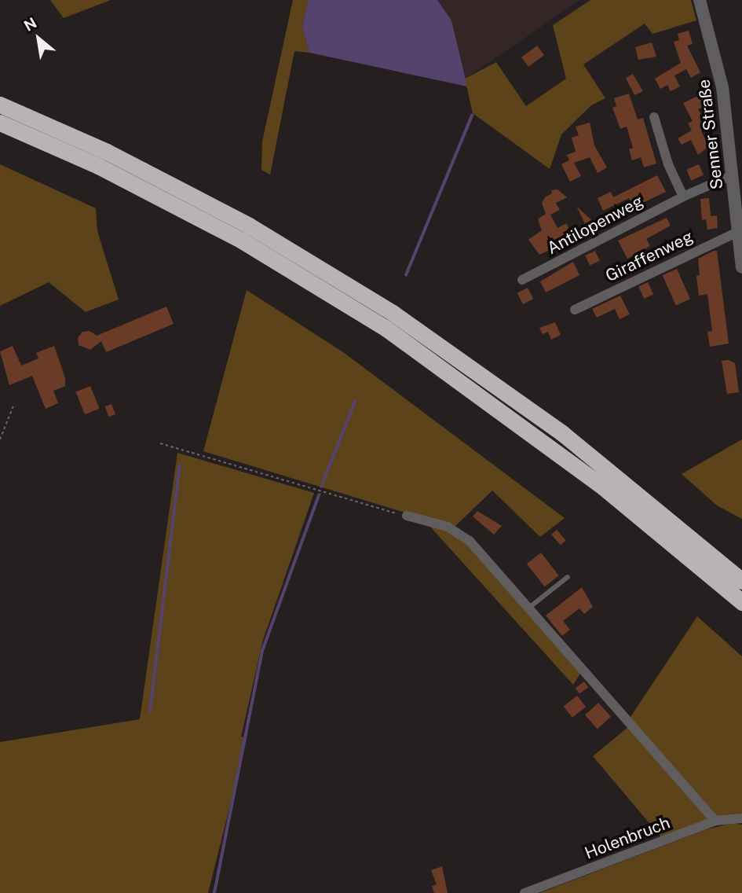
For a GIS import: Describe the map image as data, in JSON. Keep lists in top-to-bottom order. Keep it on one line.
{"streets":{"street":["Senner Straße","Antilopenweg","Giraffenweg","Holenbruch"]},"crossings":[["Senner Straße","Antilopenweg"],["Senner Straße","Giraffenweg"]],"north":"top left"}
